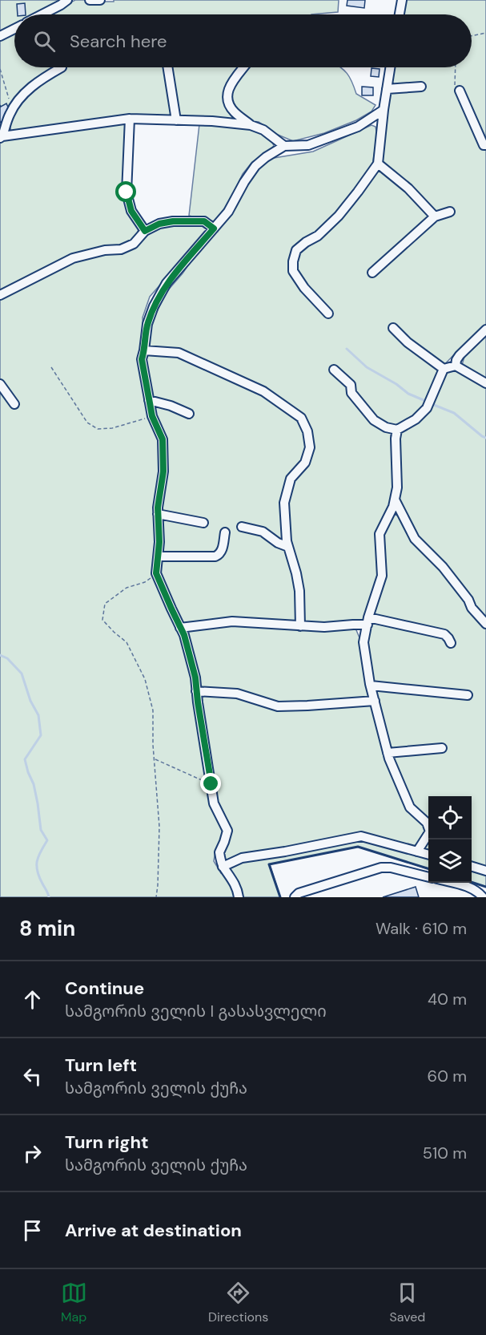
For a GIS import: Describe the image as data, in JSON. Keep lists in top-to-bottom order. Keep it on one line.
{"page":{"search":"Search here","heading":["8 min","Walk · 610 m"],"list":[["Continue","სამგორის ველის I გასასვლელი","40 m"],["Turn left","სამგორის ველის ქუჩა","60 m"],["Turn right","სამგორის ველის ქუჩა","510 m"],"Arrive at destination"],"nav":["Map","Directions","Saved"]}}
